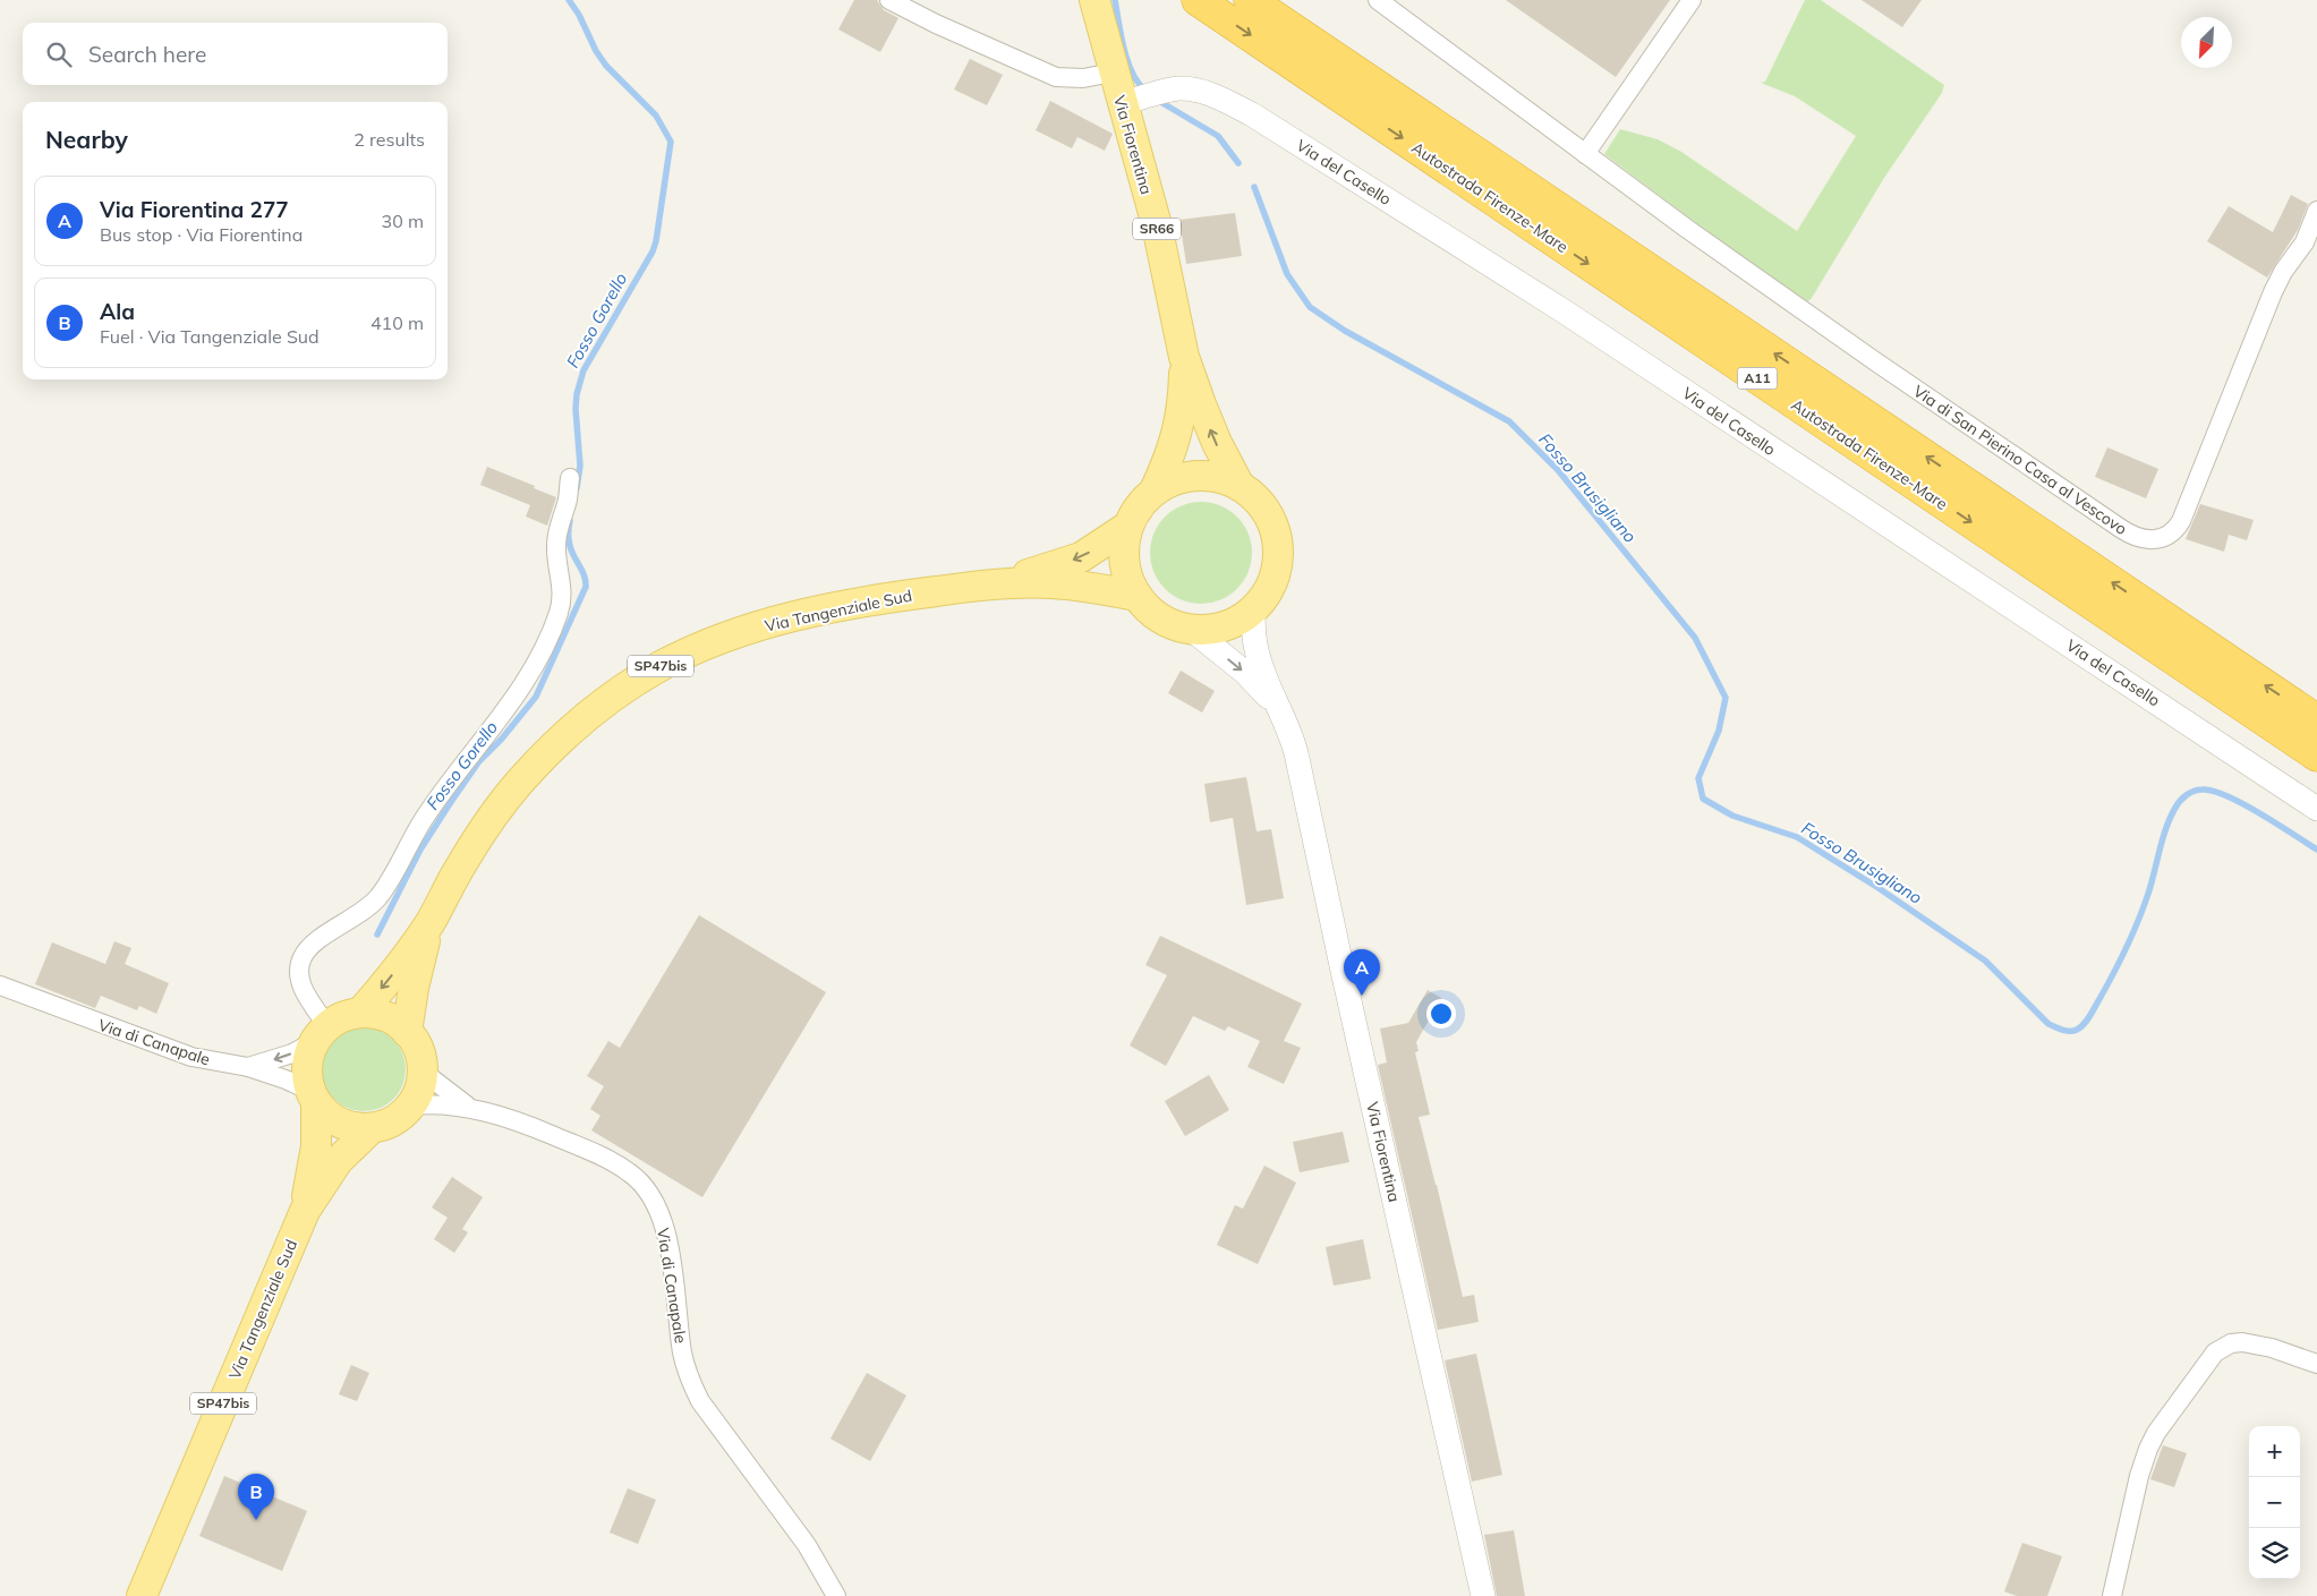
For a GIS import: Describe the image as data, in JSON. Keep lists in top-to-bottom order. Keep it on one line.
{"streets":{"highway":["Autostrada Firenze-Mare","A11"],"main road":["Via Fiorentina","SR66","Via Tangenziale Sud","SP47bis"],"street":["Via del Casello","Via di San Pierino Casa al Vescovo","Via di Canapale"]},"crossings":[["Via Fiorentina","Via del Casello"],["Via Fiorentina","Via Tangenziale Sud"],["Via Tangenziale Sud","Via di Canapale"]],"water":["Fosso Gorello","Fosso Brusigliano"],"north":"bottom left","page":{"search":"Search here","heading":["Nearby","2 results"],"list":[{"mark":"A","name":"Via Fiorentina 277","note":"Bus stop · Via Fiorentina","value":"30 m"},{"mark":"B","name":"Ala","note":"Fuel · Via Tangenziale Sud","value":"410 m"}],"pins":["A","B"],"map_buttons":["+","−"]}}
